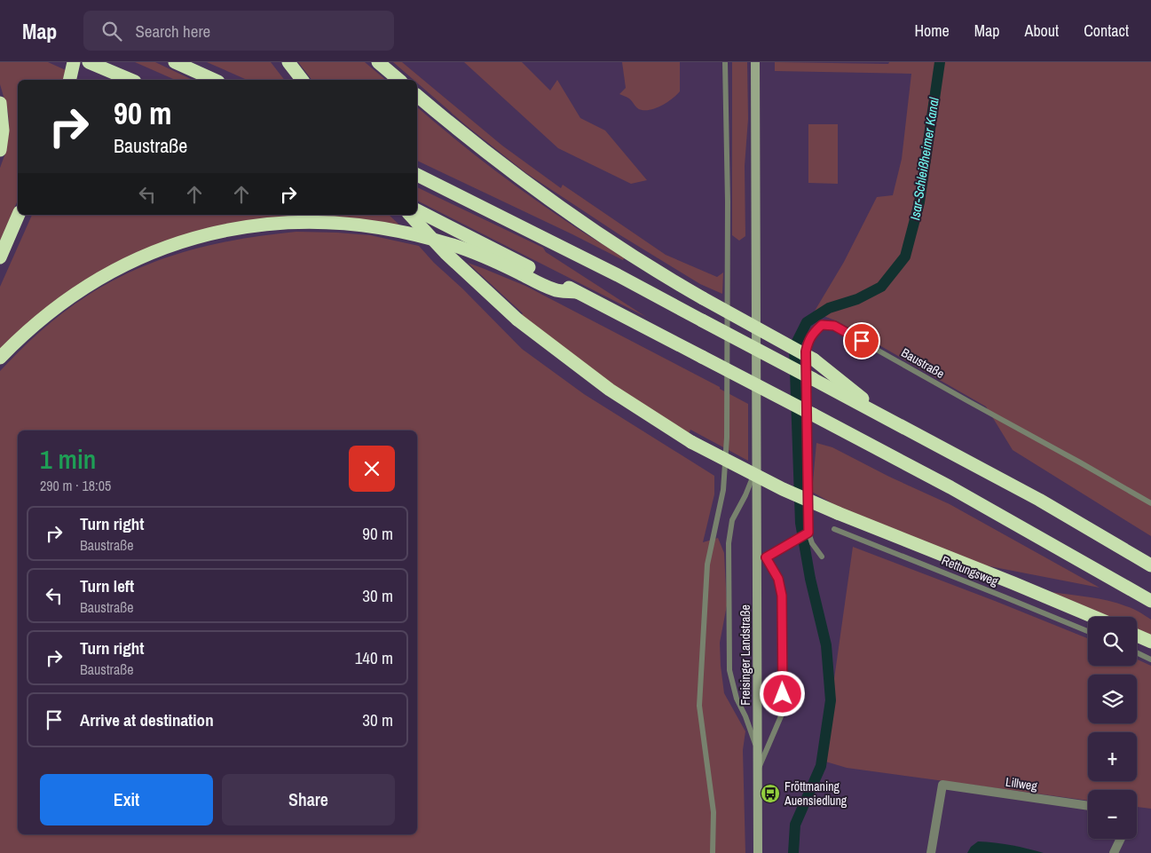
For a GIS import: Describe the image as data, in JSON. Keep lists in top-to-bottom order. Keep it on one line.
{"streets":{"main road":["Freisinger Landstraße"],"street":["Lillweg"],"lane":["Baustraße","Rettungsweg"]},"water":["Isar-Schleißheimer Kanal"],"places":{"bus stop":["Fröttmaning Auensiedlung"]},"page":{"header":"Map","search":"Search here","nav":["Home","Map","About","Contact"],"turn":["90 m","Baustraße"],"heading":["1 min","290 m · 18:05"],"list":[{"name":"Turn right","note":"Baustraße","value":"90 m"},{"name":"Turn left","note":"Baustraße","value":"30 m"},{"name":"Turn right","note":"Baustraße","value":"140 m"},{"name":"Arrive at destination","value":"30 m"}],"map_buttons":["+","−"],"buttons":["Exit","Share"]}}
